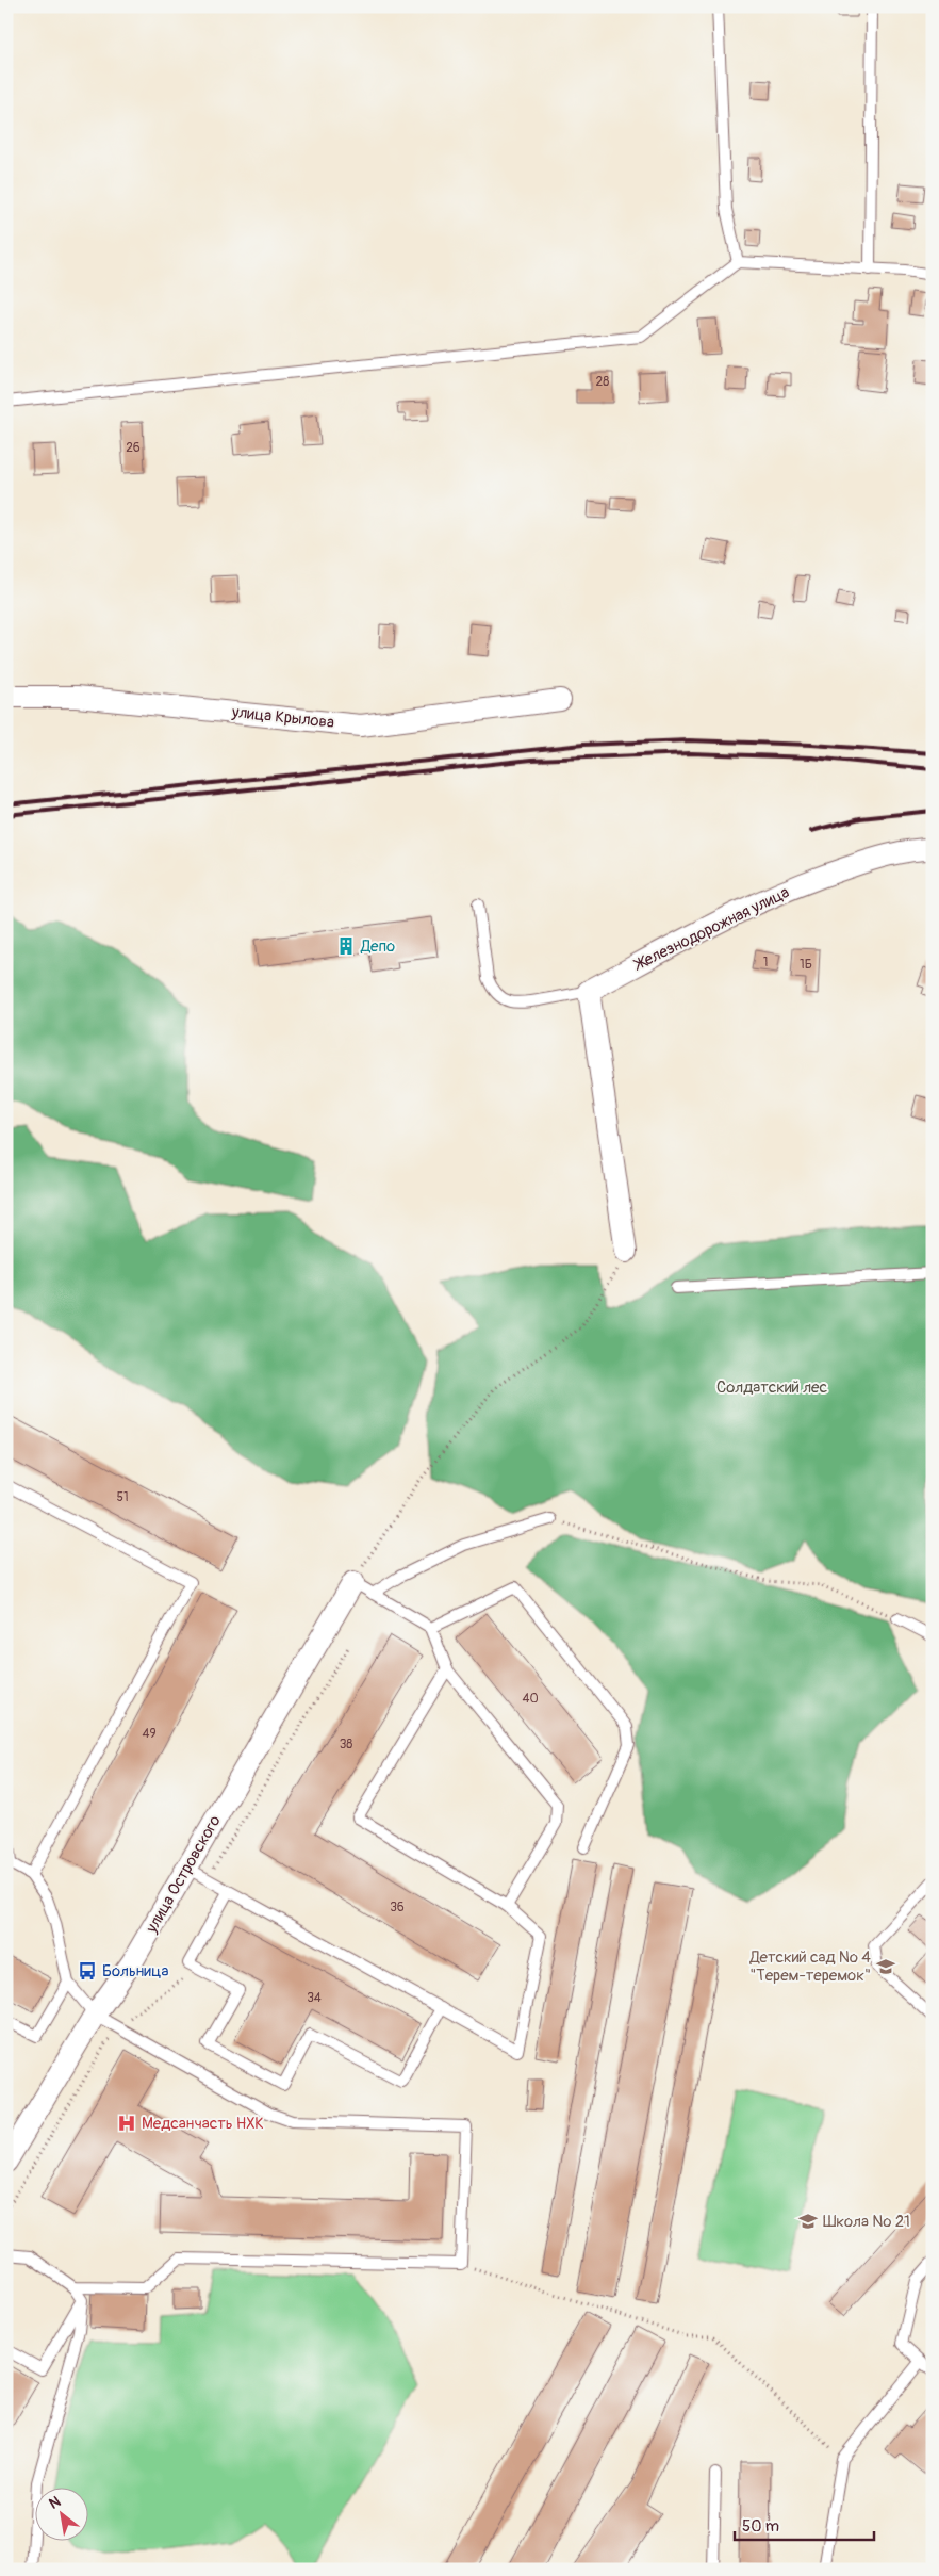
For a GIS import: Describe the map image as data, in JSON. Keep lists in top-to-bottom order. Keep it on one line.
{"streets":{"street":["улица Крылова","Железнодорожная улица","улица Островского"]},"parks":["Солдатский лес"],"places":{"building":["Депо"],"school or university":["Детский сад № 4 \"Терем-теремок\"","Школа № 21"],"bus stop":["Больница"],"hospital":["Медсанчасть НХК"]},"house_numbers":["28","26","1","1Б","51","40","49","38","36","34"],"scale_bar":"50 m","north":"top left"}
